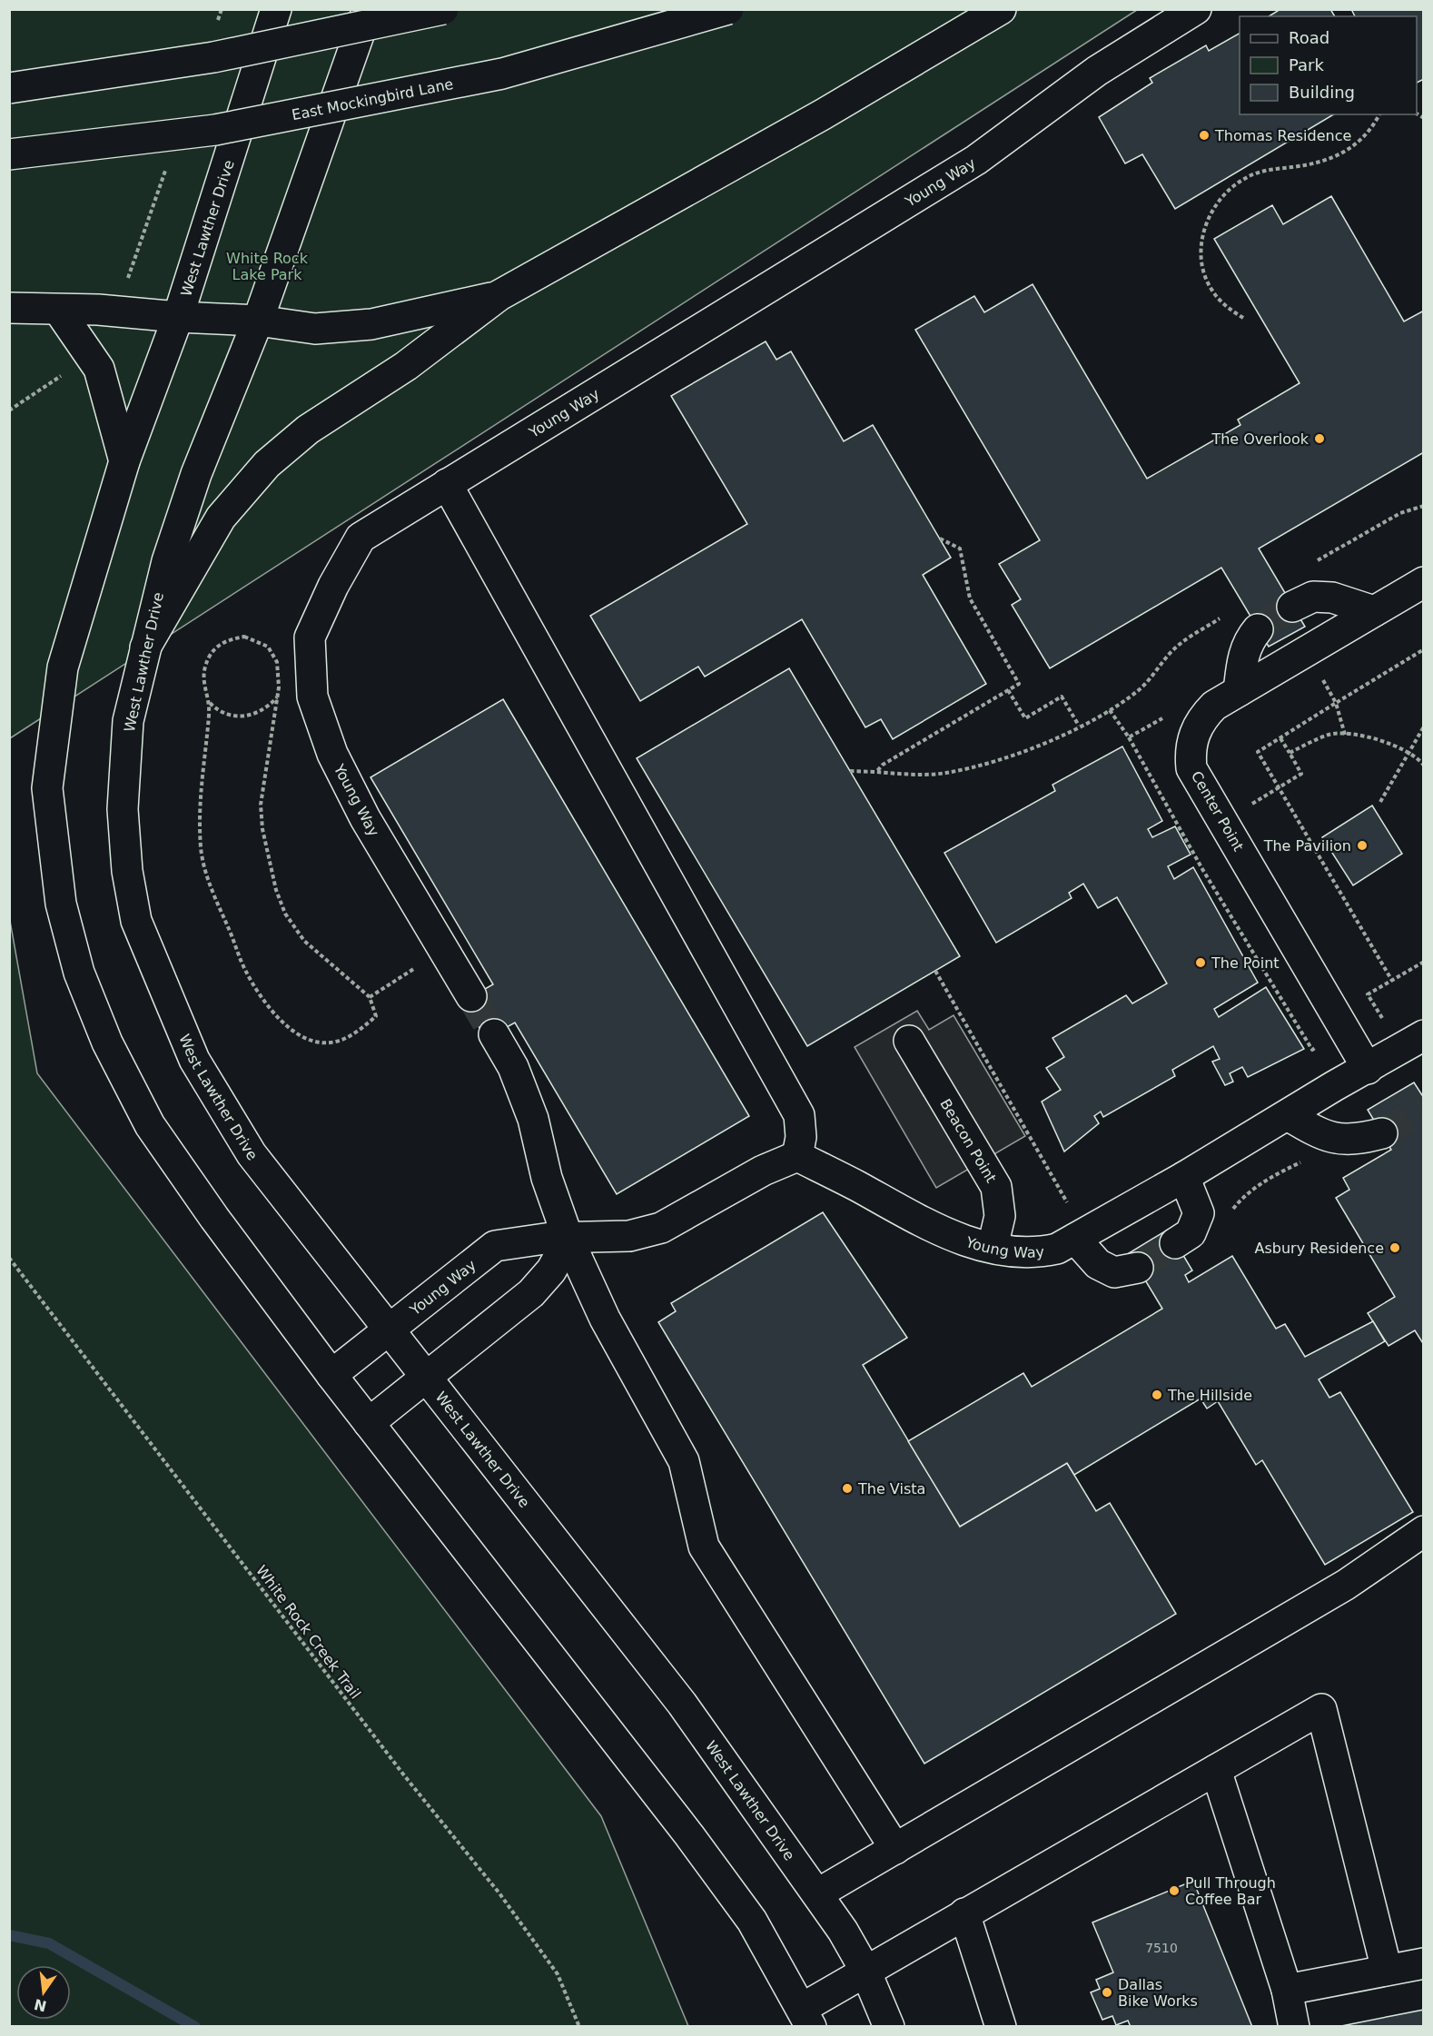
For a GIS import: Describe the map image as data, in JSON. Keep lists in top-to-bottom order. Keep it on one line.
{"streets":{"street":["East Mockingbird Lane","Young Way","West Lawther Drive","Center Point","Beacon Point"],"path":["White Rock Creek Trail"]},"crossings":[["Young Way","West Lawther Drive"],["Young Way","Center Point"],["Young Way","Beacon Point"]],"parks":["White Rock Lake Park"],"places":["Thomas Residence","The Overlook","The Pavilion","The Point","Asbury Residence","The Hillside","The Vista","Pull Through Coffee Bar","Dallas Bike Works"],"house_numbers":["7510"],"legend":["Road","Park","Building"],"north":"bottom"}
